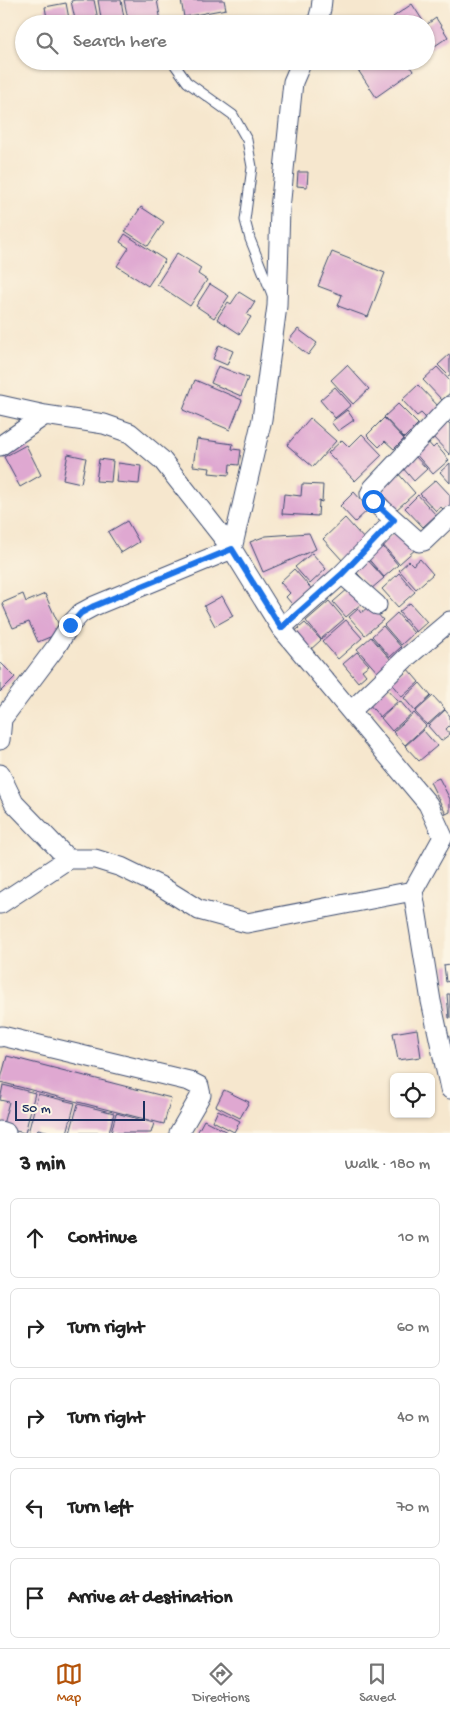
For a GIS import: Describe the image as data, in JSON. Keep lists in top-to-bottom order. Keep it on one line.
{"scale_bar":"50 m","page":{"search":"Search here","scale":"50 m","heading":["3 min","Walk · 180 m"],"list":[["Continue","10 m"],["Turn right","60 m"],["Turn right","40 m"],["Turn left","70 m"],"Arrive at destination"],"nav":["Map","Directions","Saved"]}}
